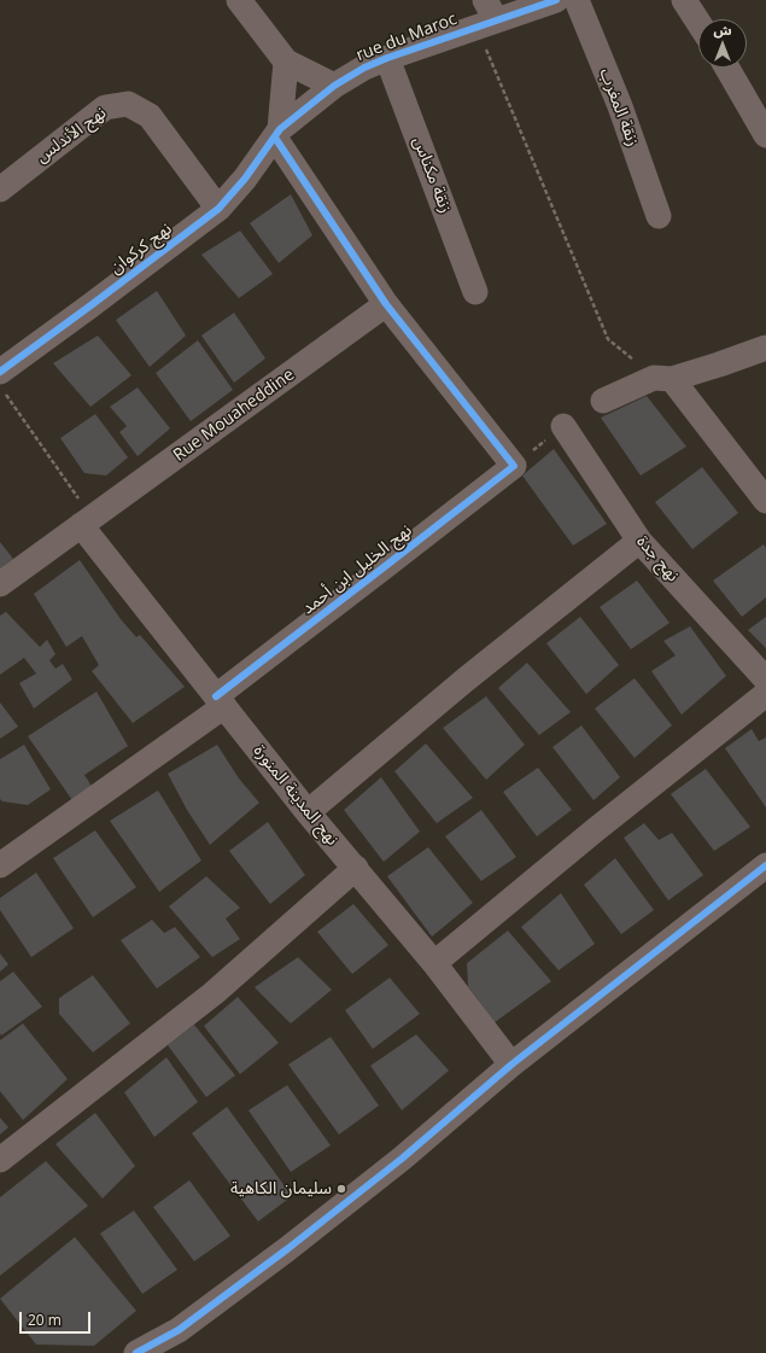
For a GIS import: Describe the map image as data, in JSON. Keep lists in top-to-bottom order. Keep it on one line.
{"streets":{"street":["rue du Maroc","زنقة المغرب","نهج الأندلس","زنقة مكناس","نهج كركوان","Rue Mouaheddine","نهج جدة","نهج الخليل ابن أحمد","نهج المدينة المنورة"]},"crossings":[["rue du Maroc","زنقة مكناس"],["rue du Maroc","نهج كركوان"],["نهج الأندلس","نهج كركوان"],["Rue Mouaheddine","نهج الخليل ابن أحمد"],["Rue Mouaheddine","نهج المدينة المنورة"],["نهج الخليل ابن أحمد","نهج المدينة المنورة"]],"places":["سليمان الكاهية"],"scale_bar":"20 m","north":"top"}
